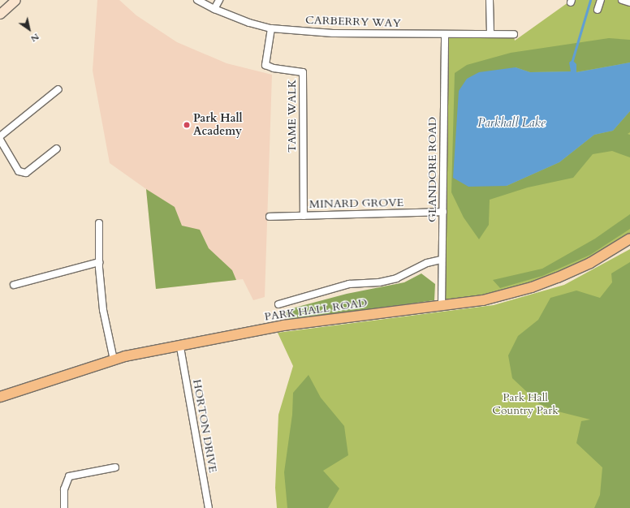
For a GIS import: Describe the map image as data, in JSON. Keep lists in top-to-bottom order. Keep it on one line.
{"streets":{"main road":["PARK HALL ROAD"],"street":["CARBERRY WAY","TAME WALK","GLANDORE ROAD","MINARD GROVE","HORTON DRIVE"]},"crossings":[["CARBERRY WAY","TAME WALK"],["CARBERRY WAY","GLANDORE ROAD"],["TAME WALK","MINARD GROVE"],["GLANDORE ROAD","MINARD GROVE"],["GLANDORE ROAD","PARK HALL ROAD"],["PARK HALL ROAD","HORTON DRIVE"]],"water":["Parkhall Lake"],"parks":["Park Hall Country Park"],"places":["Park Hall Academy"],"north":"bottom right"}
